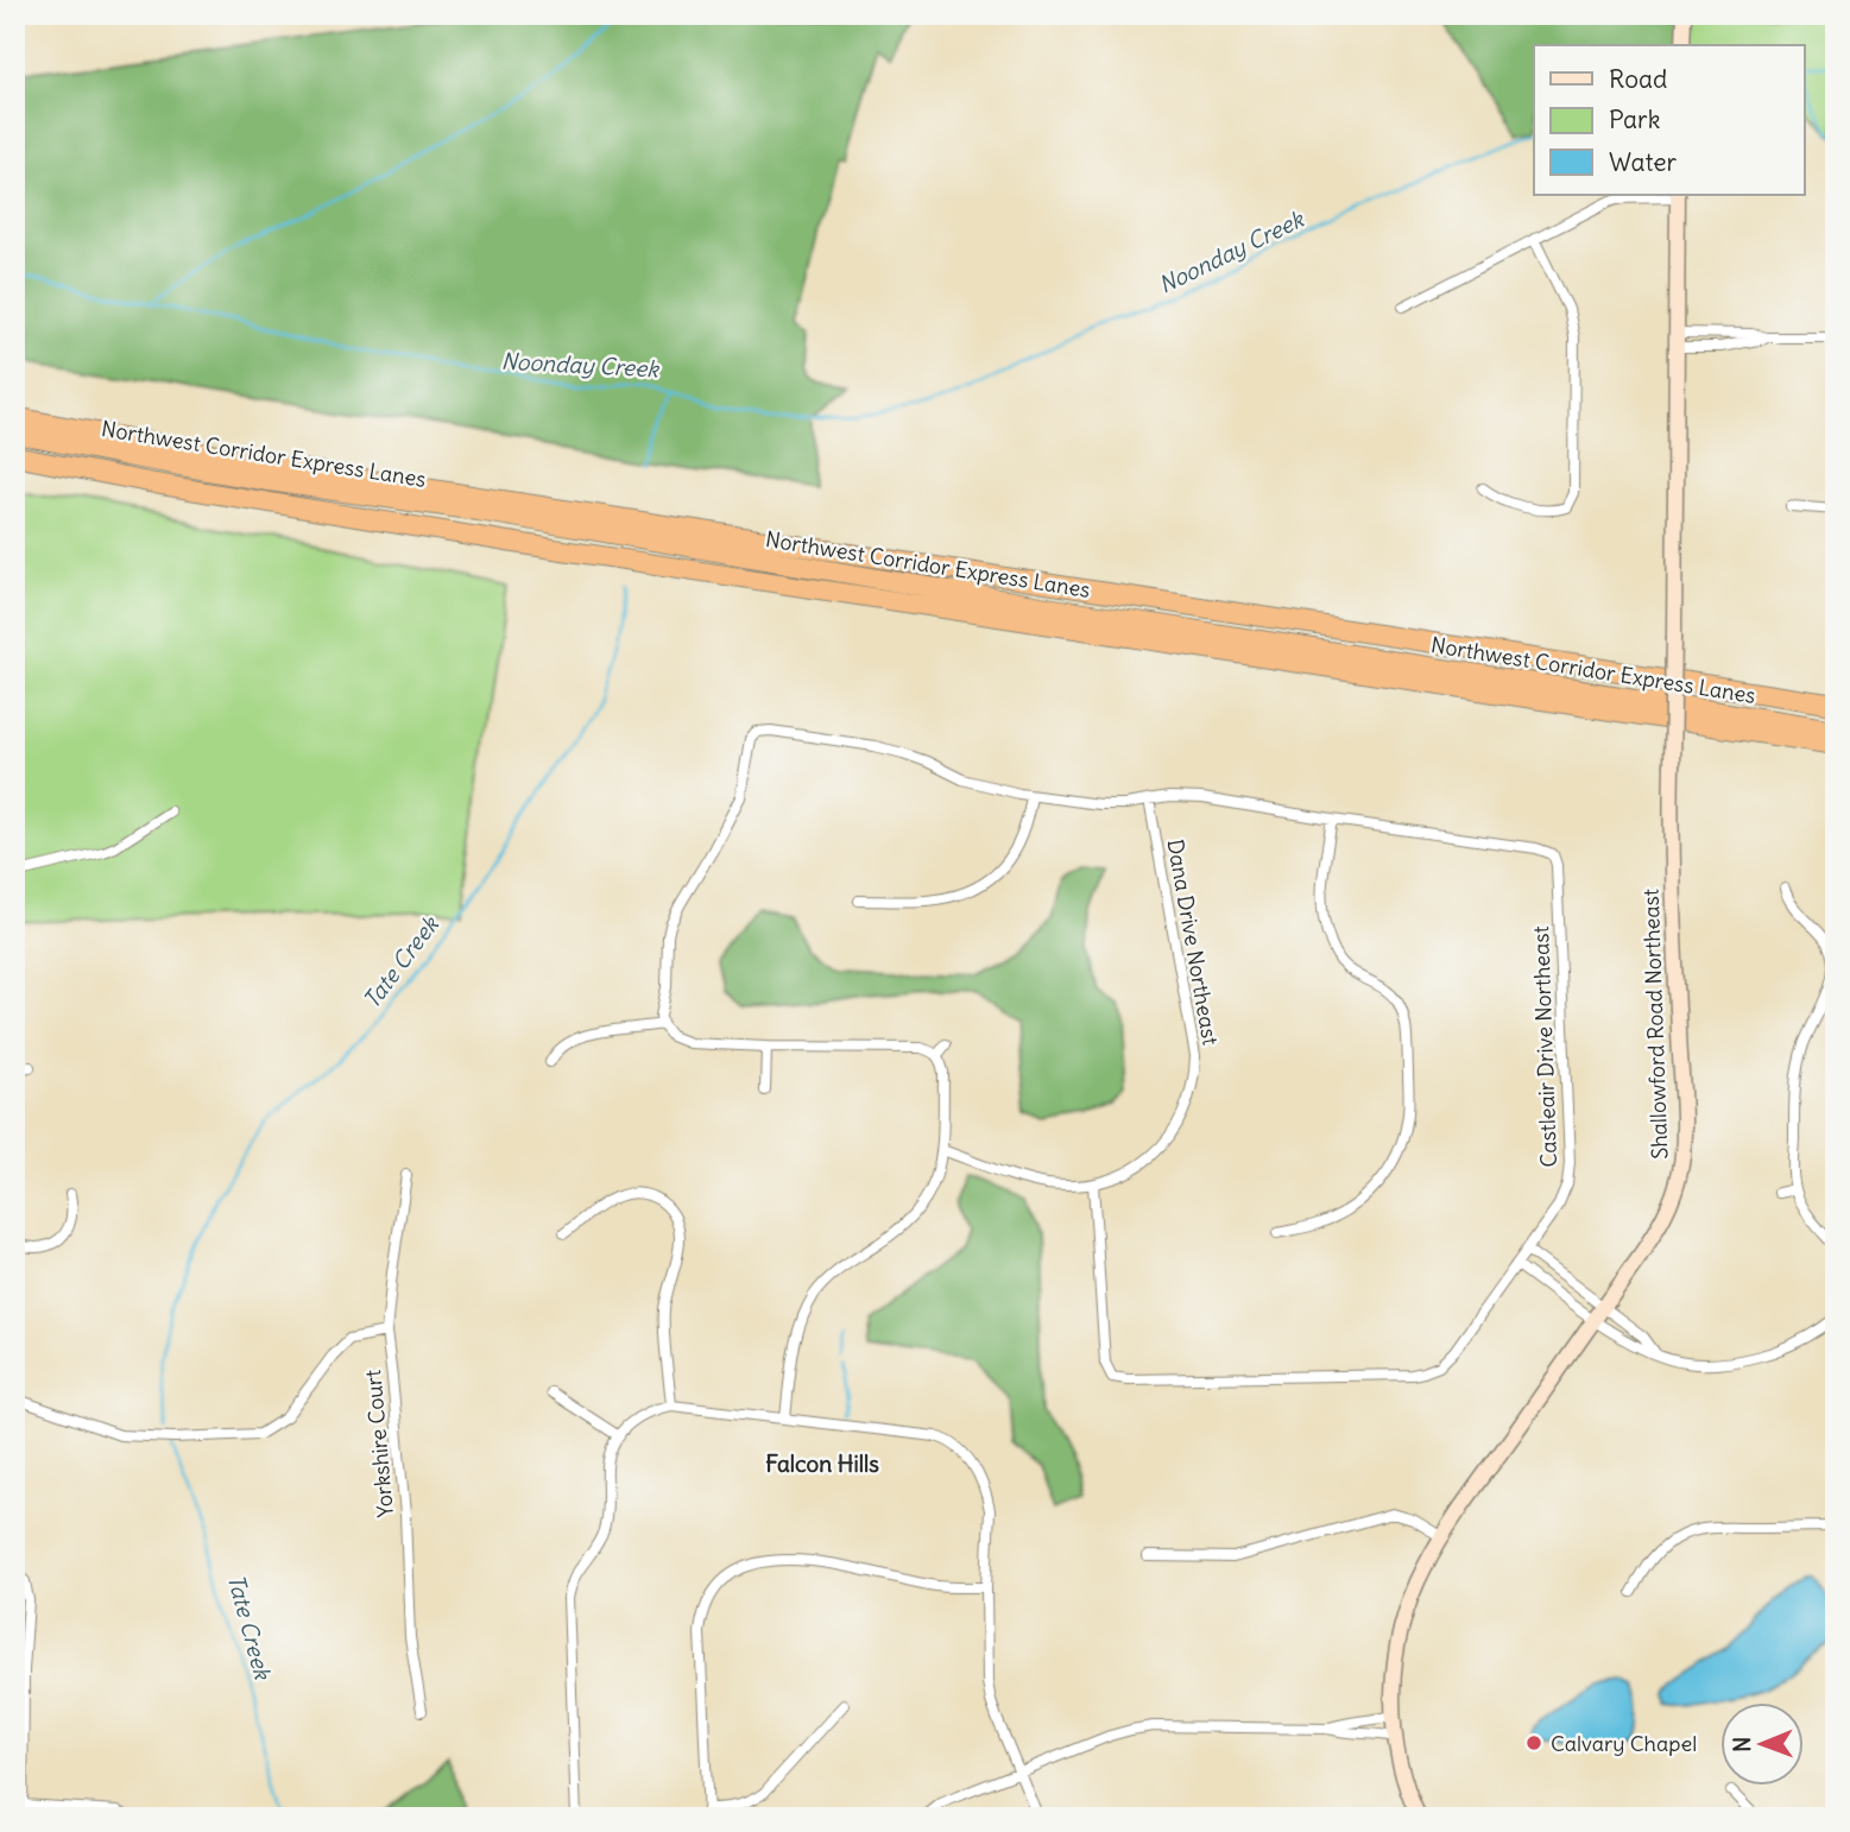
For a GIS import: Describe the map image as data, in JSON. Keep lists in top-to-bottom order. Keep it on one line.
{"streets":{"highway":["Northwest Corridor Express Lanes"],"street":["Dana Drive Northeast","Shallowford Road Northeast","Castleair Drive Northeast","Yorkshire Court"]},"crossings":[["Dana Drive Northeast","Castleair Drive Northeast"]],"districts":["Falcon Hills"],"water":["Noonday Creek","Tate Creek"],"places":["Calvary Chapel"],"legend":["Road","Park","Water"],"north":"left"}
